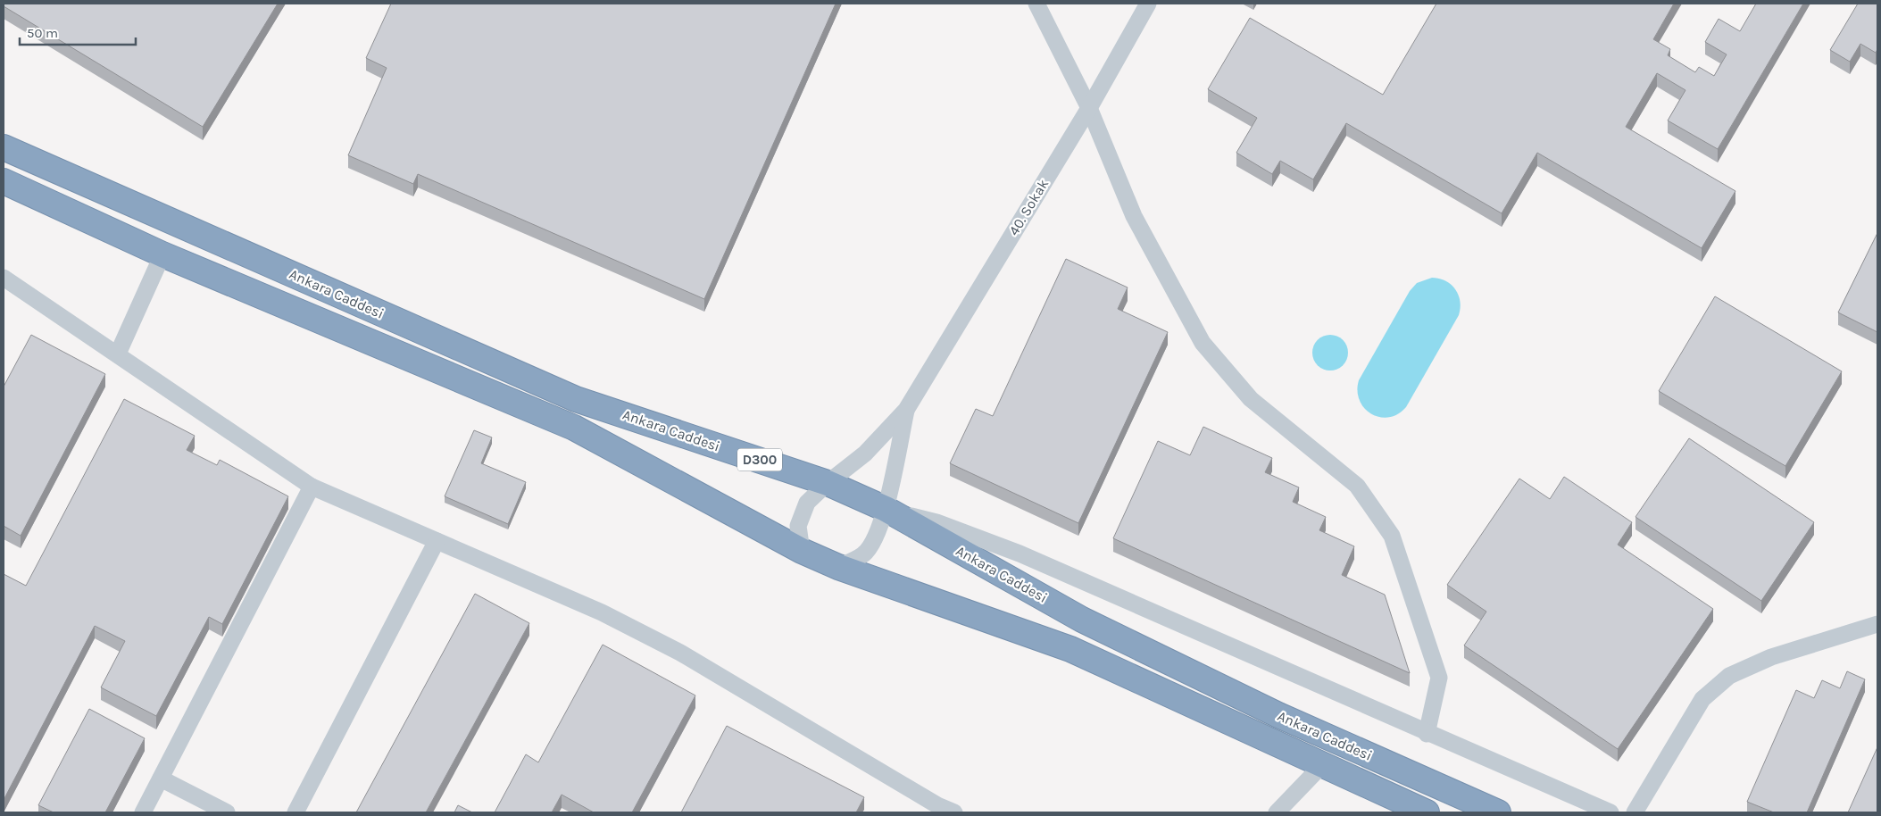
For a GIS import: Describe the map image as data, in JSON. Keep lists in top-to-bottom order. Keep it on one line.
{"streets":{"highway":["Ankara Caddesi","D300"],"street":["40. Sokak"]},"scale_bar":"50 m"}
